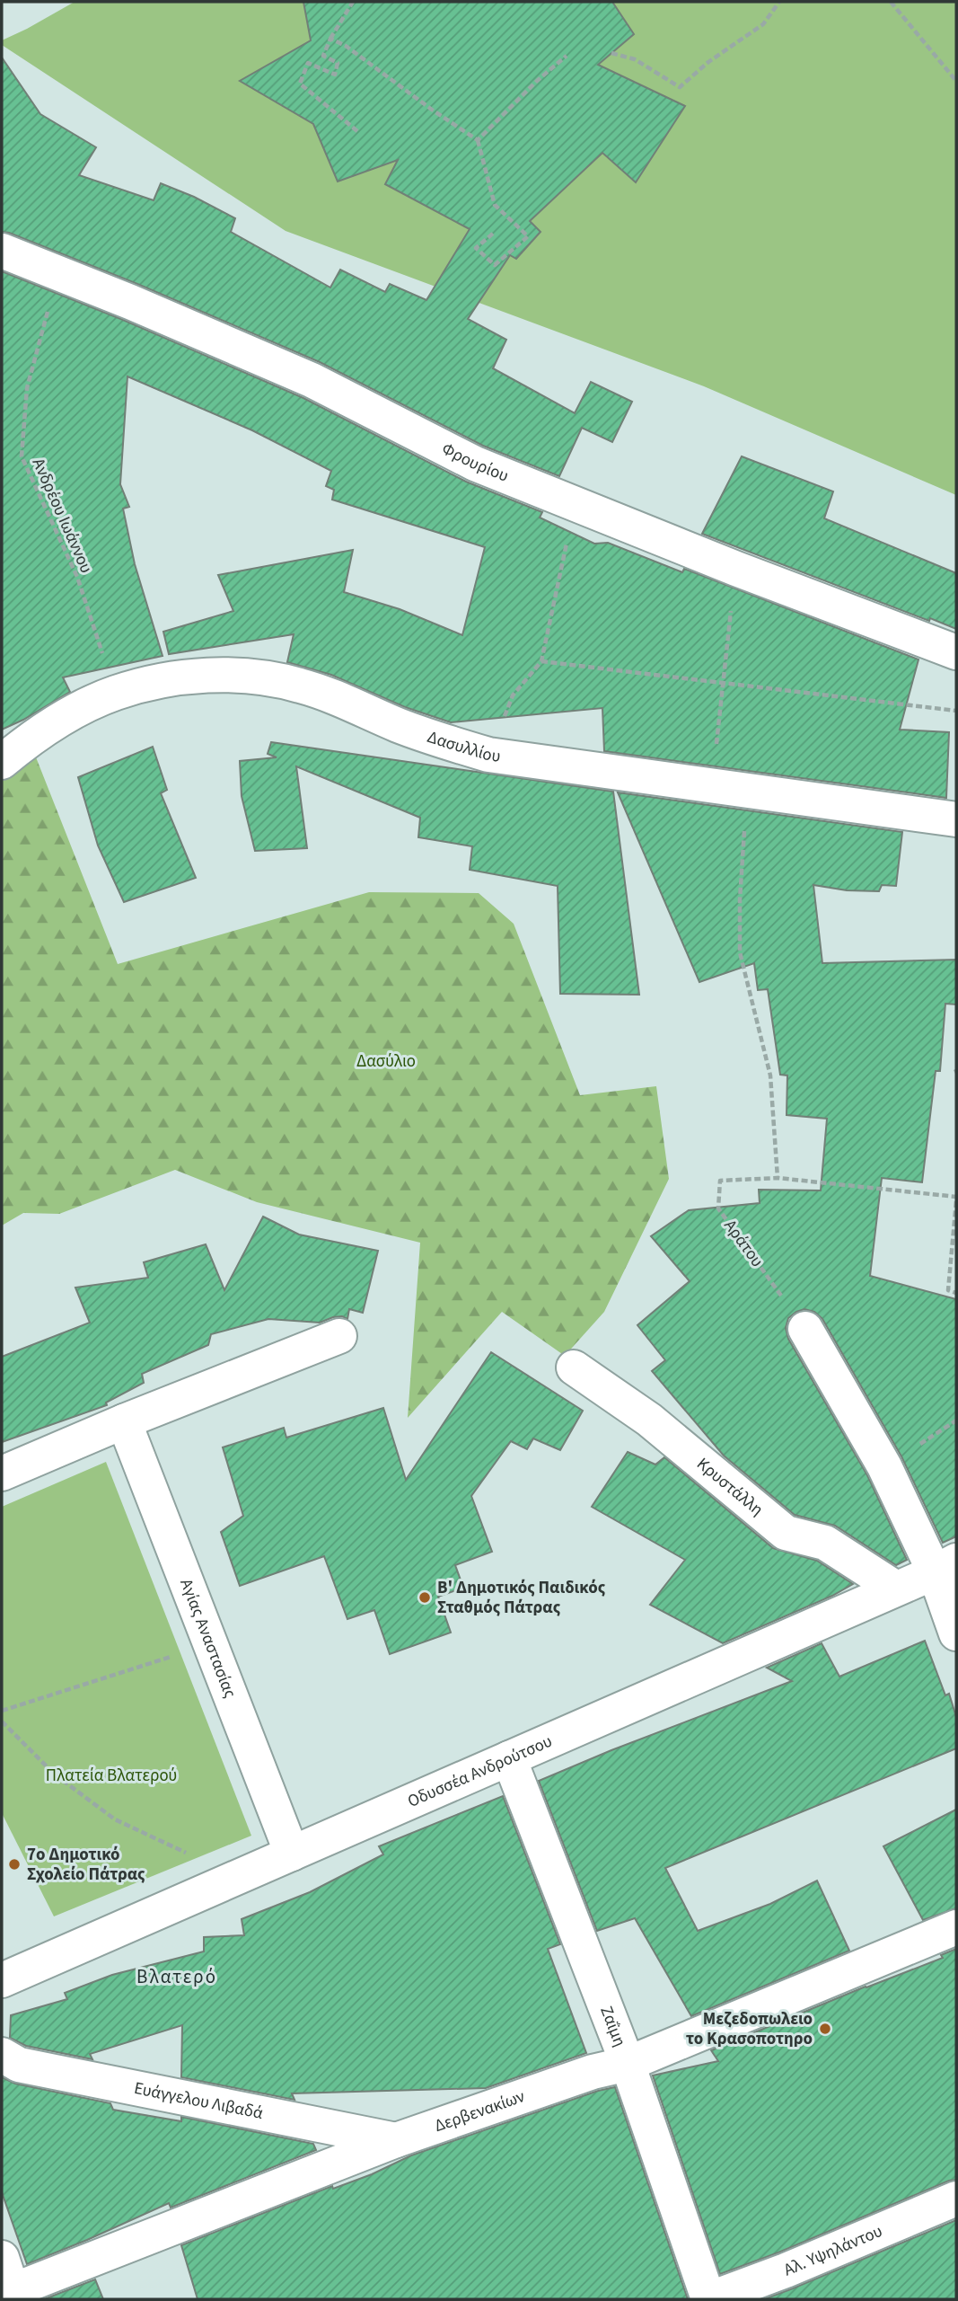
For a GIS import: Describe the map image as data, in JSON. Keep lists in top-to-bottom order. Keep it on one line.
{"streets":{"street":["Φρουρίου","Δασυλλίου","Κρυστάλλη","Αγίας Αναστασίας","Οδυσσέα Ανδρούτσου","Ζαΐμη","Ευάγγελου Λιβαδά","Δερβενακίων","Αλ. Υψηλάντου"],"path":["Ανδρέου Ιωάννου","Αράτου"]},"crossings":[["Φρουρίου","Ανδρέου Ιωάννου"],["Ανδρέου Ιωάννου","Δασυλλίου"],["Κρυστάλλη","Οδυσσέα Ανδρούτσου"],["Αγίας Αναστασίας","Οδυσσέα Ανδρούτσου"],["Οδυσσέα Ανδρούτσου","Ζαΐμη"],["Ζαΐμη","Δερβενακίων"],["Ζαΐμη","Αλ. Υψηλάντου"],["Ευάγγελου Λιβαδά","Δερβενακίων"]],"districts":["Βλατερό"],"parks":["Δασύλιο","Πλατεία Βλατερού"],"places":["Β' Δημοτικός Παιδικός Σταθμός Πάτρας","7ο Δημοτικό Σχολείο Πάτρας","Μεζεδοπωλειο το Κρασοποτηρο"]}
